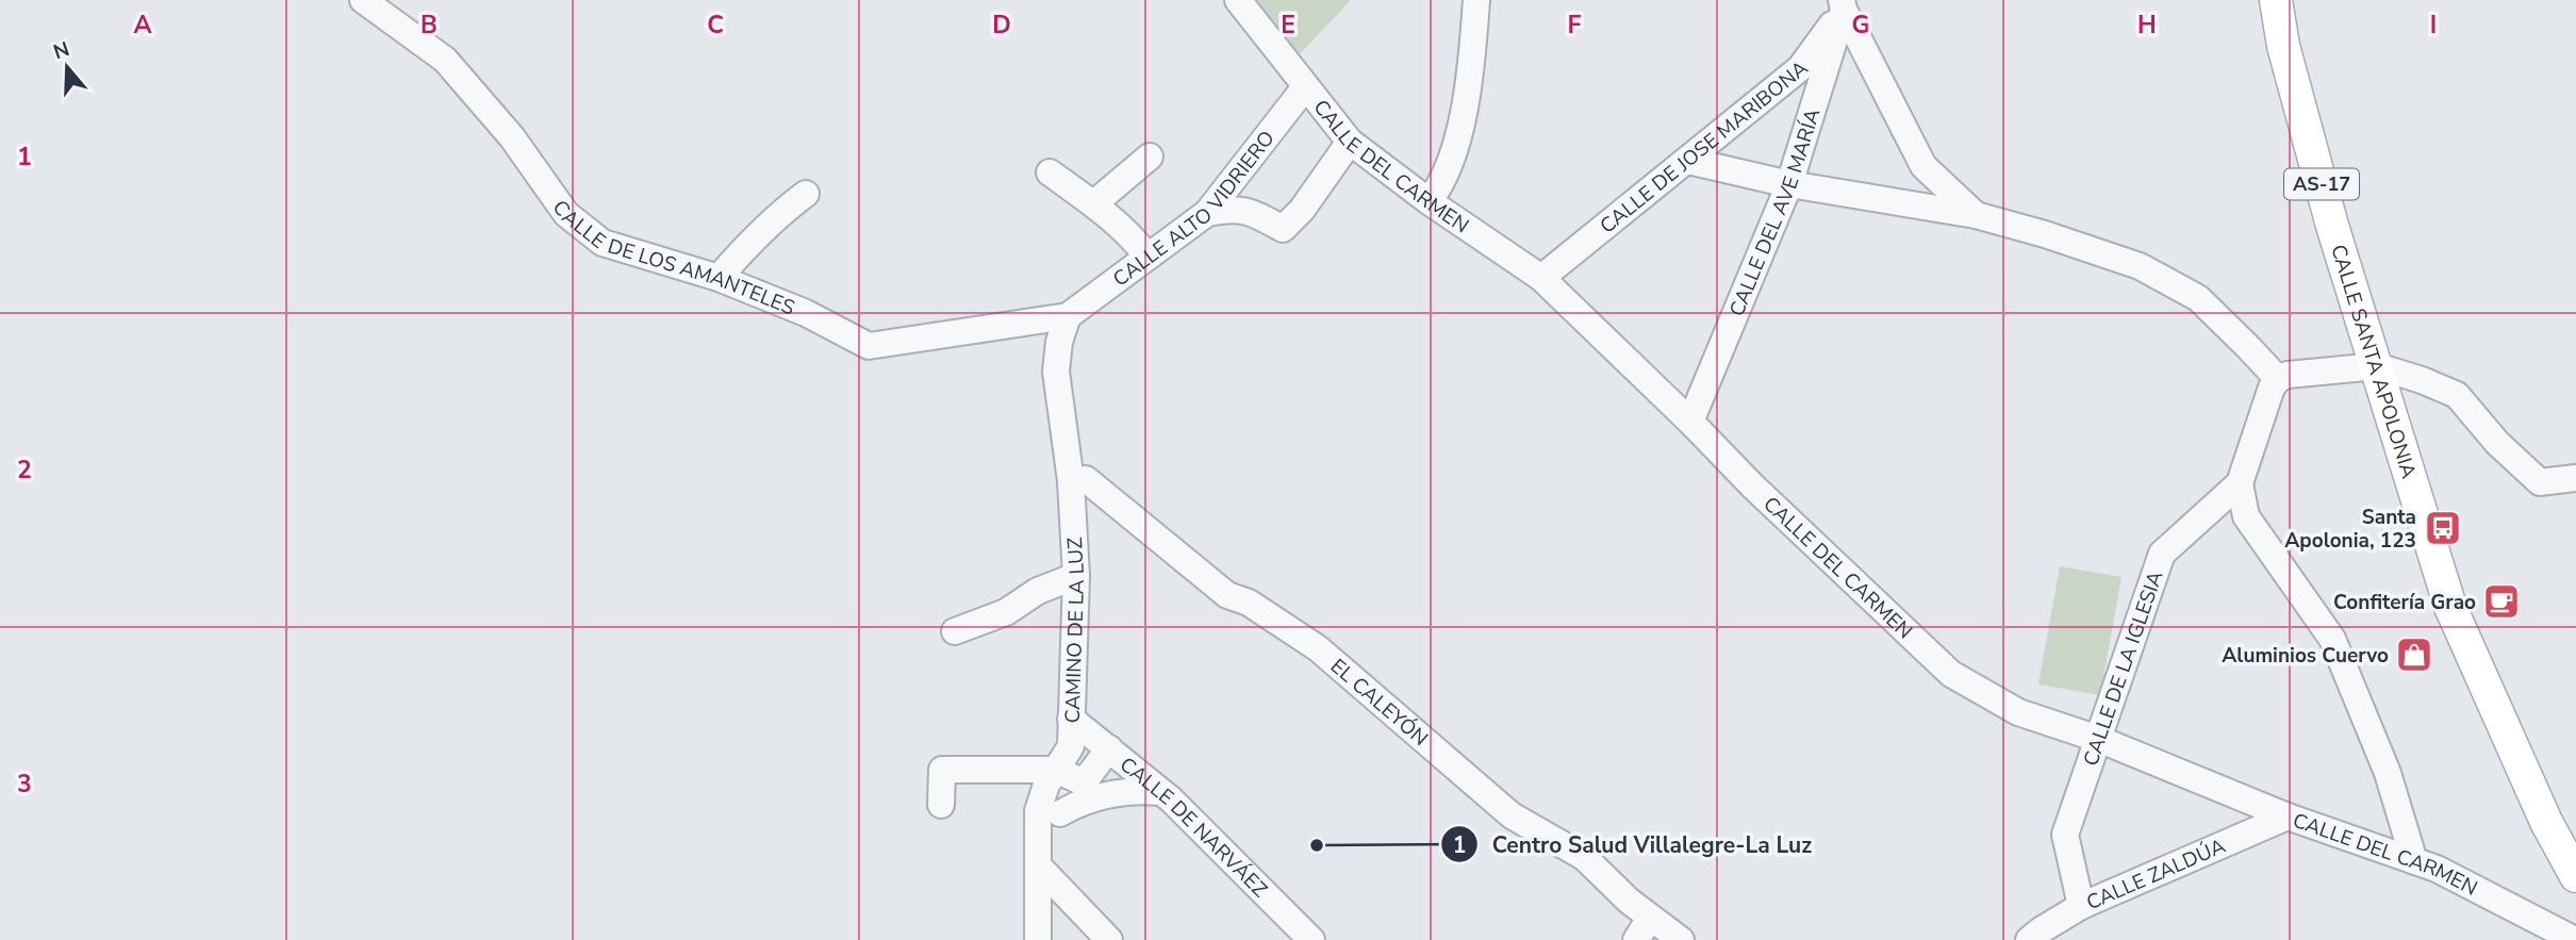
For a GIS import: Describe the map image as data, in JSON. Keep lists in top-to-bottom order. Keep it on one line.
{"streets":{"main road":["AS-17","CALLE SANTA APOLONIA"],"street":["CALLE DE JOSE MARIBONA","CALLE DEL CARMEN","CALLE ALTO VIDRIERO","CALLE DEL AVE MARÍA","CALLE DE LOS AMANTELES","CAMINO DE LA LUZ","CALLE DE LA IGLESIA","EL CALEYÓN","CALLE DE NARVÁEZ","CALLE ZALDÚA"]},"crossings":[["CALLE DE JOSE MARIBONA","CALLE DEL CARMEN"],["CALLE DE JOSE MARIBONA","CALLE DEL AVE MARÍA"],["CALLE DEL CARMEN","CALLE ALTO VIDRIERO"],["CALLE DEL CARMEN","CALLE DEL AVE MARÍA"],["CALLE DEL CARMEN","CALLE DE LA IGLESIA"],["CALLE DEL CARMEN","CALLE ZALDÚA"],["CALLE ALTO VIDRIERO","CALLE DE LOS AMANTELES"],["CALLE ALTO VIDRIERO","CAMINO DE LA LUZ"],["CALLE DE LOS AMANTELES","CAMINO DE LA LUZ"],["CAMINO DE LA LUZ","EL CALEYÓN"],["CAMINO DE LA LUZ","CALLE DE NARVÁEZ"],["CALLE DE LA IGLESIA","CALLE ZALDÚA"]],"places":{"bus stop":["Santa Apolonia, 123"],"cafe":["Confitería Grao"],"shop":["Aluminios Cuervo"],"other":["Centro Salud Villalegre-La Luz"]},"north":"top","grid":{"columns":["A","B","C","D","E","F","G","H","I"],"rows":["1","2","3"]}}
